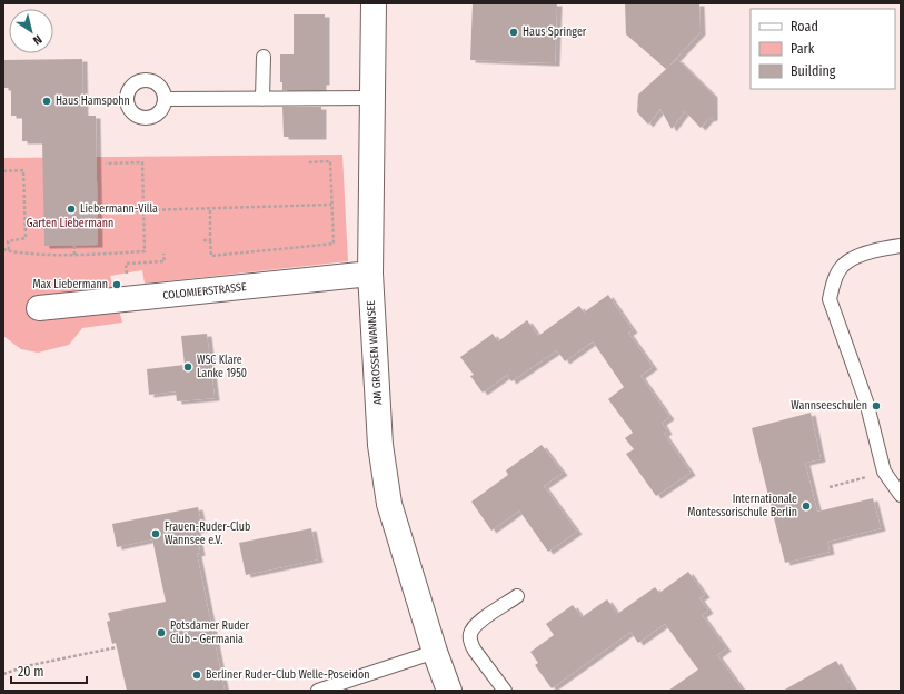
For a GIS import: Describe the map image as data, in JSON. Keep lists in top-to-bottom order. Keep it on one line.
{"streets":{"street":["COLOMIERSTRASSE","AM GROSSEN WANNSEE"]},"crossings":[["COLOMIERSTRASSE","AM GROSSEN WANNSEE"]],"parks":["Garten Liebermann"],"places":["Haus Springer","Haus Hamspohn","Liebermann-Villa","Max Liebermann","WSC Klare Lanke 1950","Wannseeschulen","Internationale Montessorischule Berlin","Frauen-Ruder-Club Wannsee e.V.","Potsdamer Ruder Club - Germania","Berliner Ruder-Club Welle-Poseidon"],"legend":["Road","Park","Building"],"scale_bar":"20 m","north":"bottom right"}
